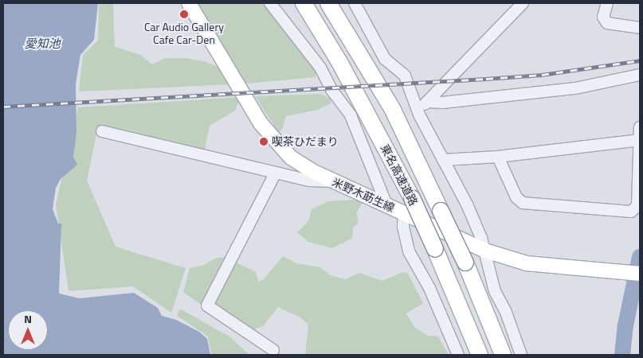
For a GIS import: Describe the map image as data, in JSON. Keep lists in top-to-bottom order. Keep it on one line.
{"streets":{"highway":["東名高速道路"],"main road":["米野木莇生線"]},"water":["愛知池"],"places":["Car Audio Gallery Cafe Car-Den","喫茶ひだまり"],"north":"top"}
